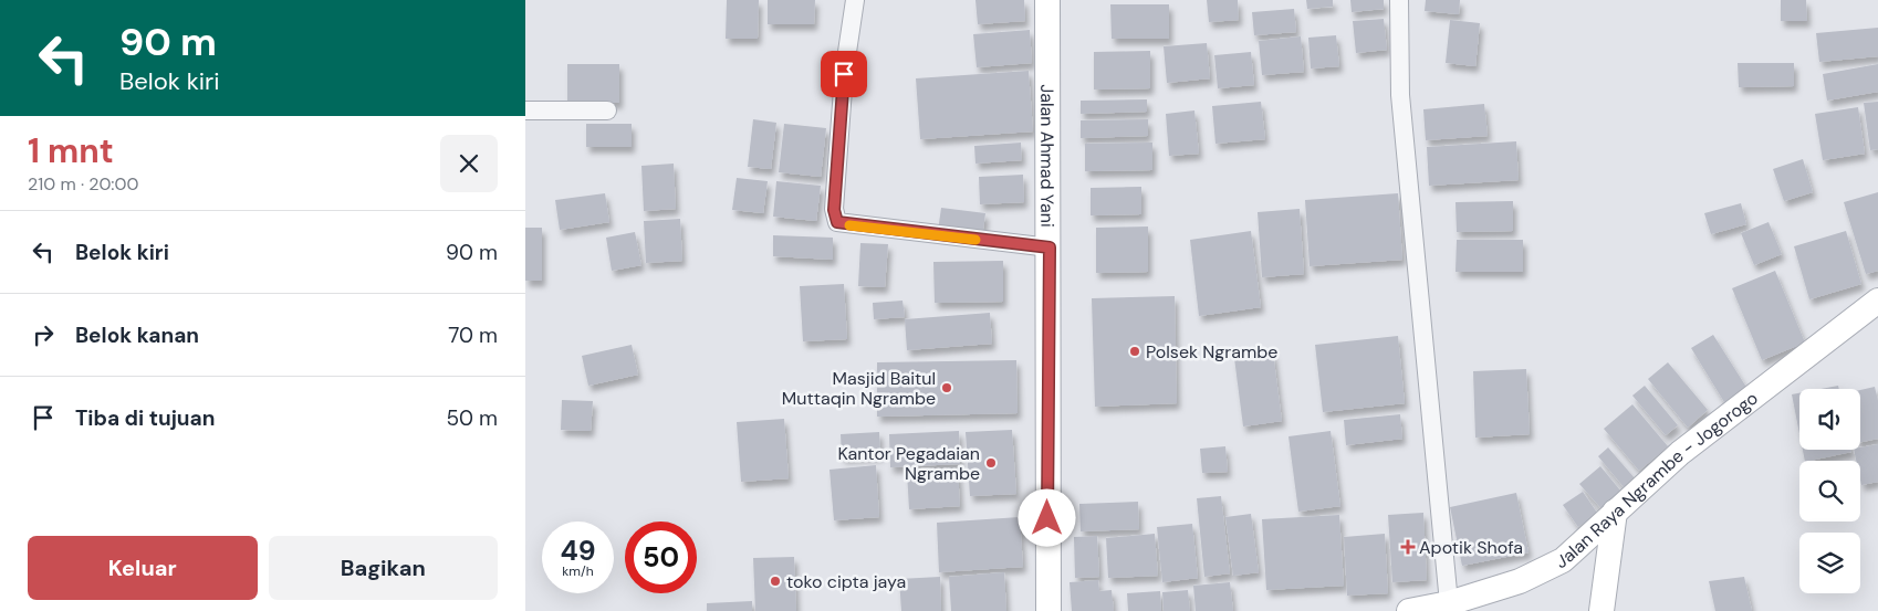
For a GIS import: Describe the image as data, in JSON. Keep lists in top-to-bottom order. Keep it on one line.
{"streets":{"main road":["Jalan Ahmad Yani","Jalan Raya Ngrambe - Jogorogo"]},"places":{"other":["Polsek Ngrambe","Masjid Baitul Muttaqin Ngrambe","Kantor Pegadaian Ngrambe","toko cipta jaya"],"health":["Apotik Shofa"]},"page":{"turn":["90 m","Belok kiri"],"heading":["1 mnt","210 m · 20:00"],"list":[{"name":"Belok kiri","value":"90 m"},{"name":"Belok kanan","value":"70 m"},{"name":"Tiba di tujuan","value":"50 m"}],"speed":"49 km/h","limit":"50","buttons":["Keluar","Bagikan"]}}
